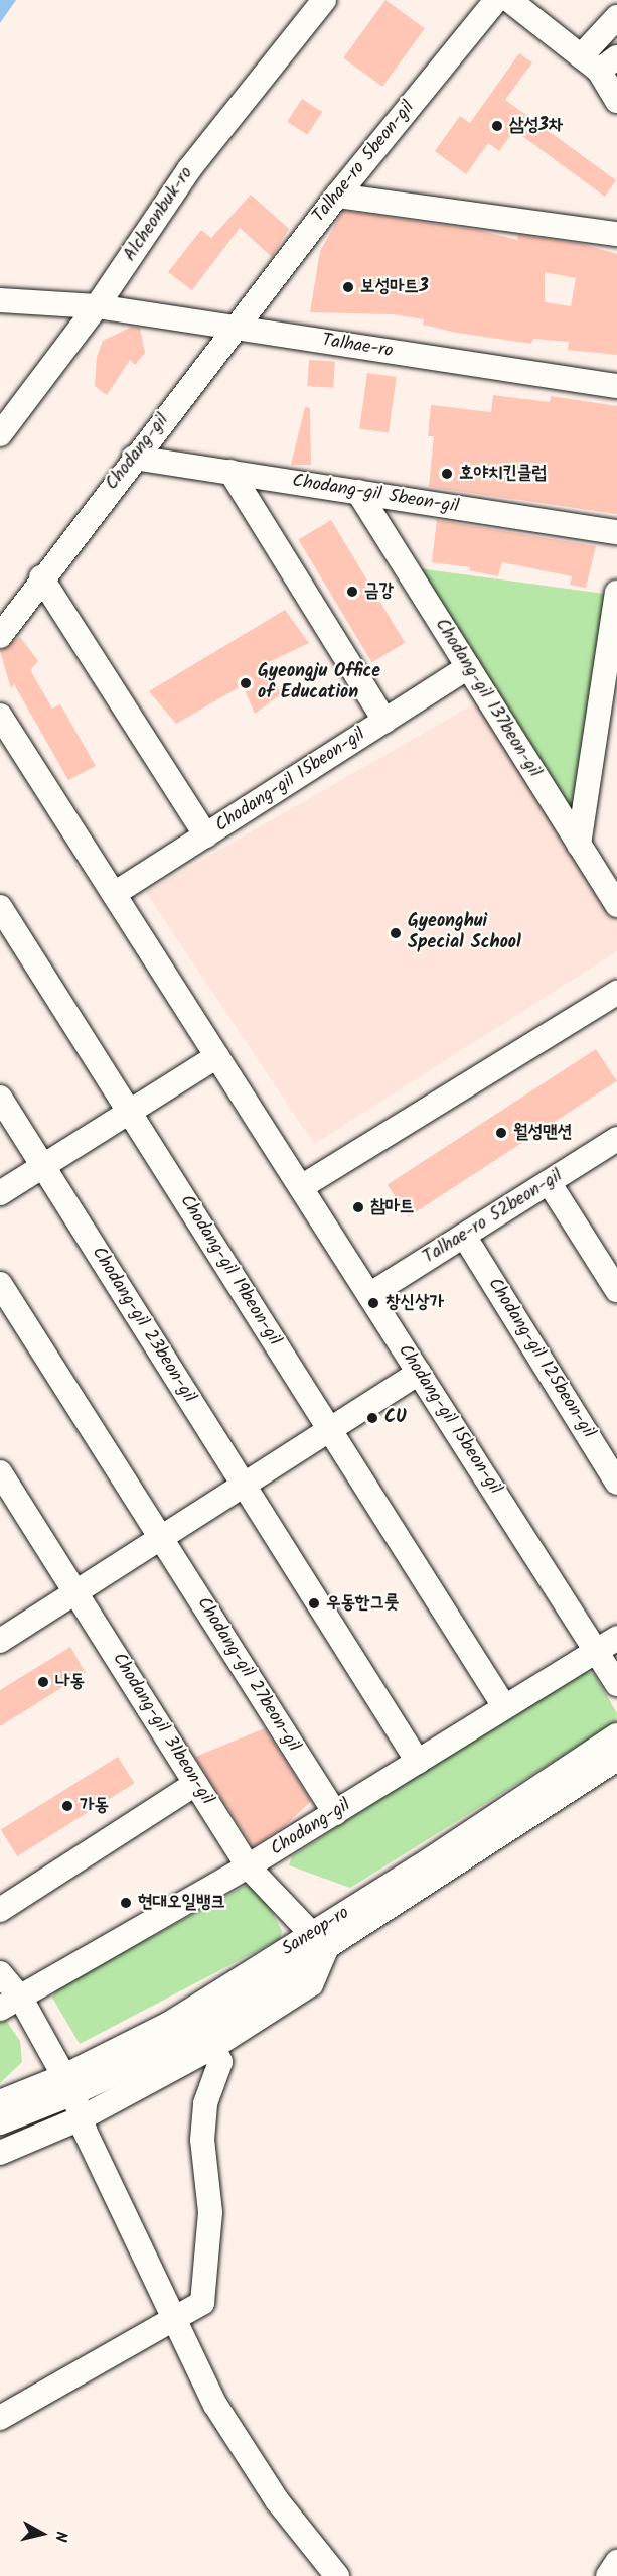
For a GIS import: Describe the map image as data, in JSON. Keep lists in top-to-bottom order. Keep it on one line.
{"streets":{"street":["Talhae-ro 5beon-gil","Alcheonbuk-ro","Talhae-ro","Chodang-gil","Chodang-gil 5beon-gil","Chodang-gil 137beon-gil","Chodang-gil 15beon-gil","Talhae-ro 52beon-gil","Chodang-gil 19beon-gil","Chodang-gil 23beon-gil","Chodang-gil 125beon-gil","Chodang-gil 27beon-gil","Chodang-gil 31beon-gil","Saneop-ro"]},"crossings":[["Talhae-ro 5beon-gil","Talhae-ro"],["Talhae-ro 5beon-gil","Chodang-gil"],["Alcheonbuk-ro","Talhae-ro"],["Talhae-ro","Chodang-gil"],["Chodang-gil","Chodang-gil 5beon-gil"],["Chodang-gil","Chodang-gil 15beon-gil"],["Chodang-gil","Chodang-gil 19beon-gil"],["Chodang-gil","Chodang-gil 23beon-gil"],["Chodang-gil","Chodang-gil 27beon-gil"],["Chodang-gil","Chodang-gil 31beon-gil"],["Chodang-gil 5beon-gil","Chodang-gil 137beon-gil"],["Chodang-gil 137beon-gil","Chodang-gil 15beon-gil"],["Chodang-gil 15beon-gil","Talhae-ro 52beon-gil"],["Talhae-ro 52beon-gil","Chodang-gil 125beon-gil"],["Chodang-gil 31beon-gil","Saneop-ro"]],"places":["삼성3차","보성마트3","호야치킨클럽","금강","Gyeongju Office of Education","Gyeonghui Special School","월성맨션","참마트","창신상가","CU","우동한그릇","나동","가동","현대오일뱅크"],"north":"right"}
